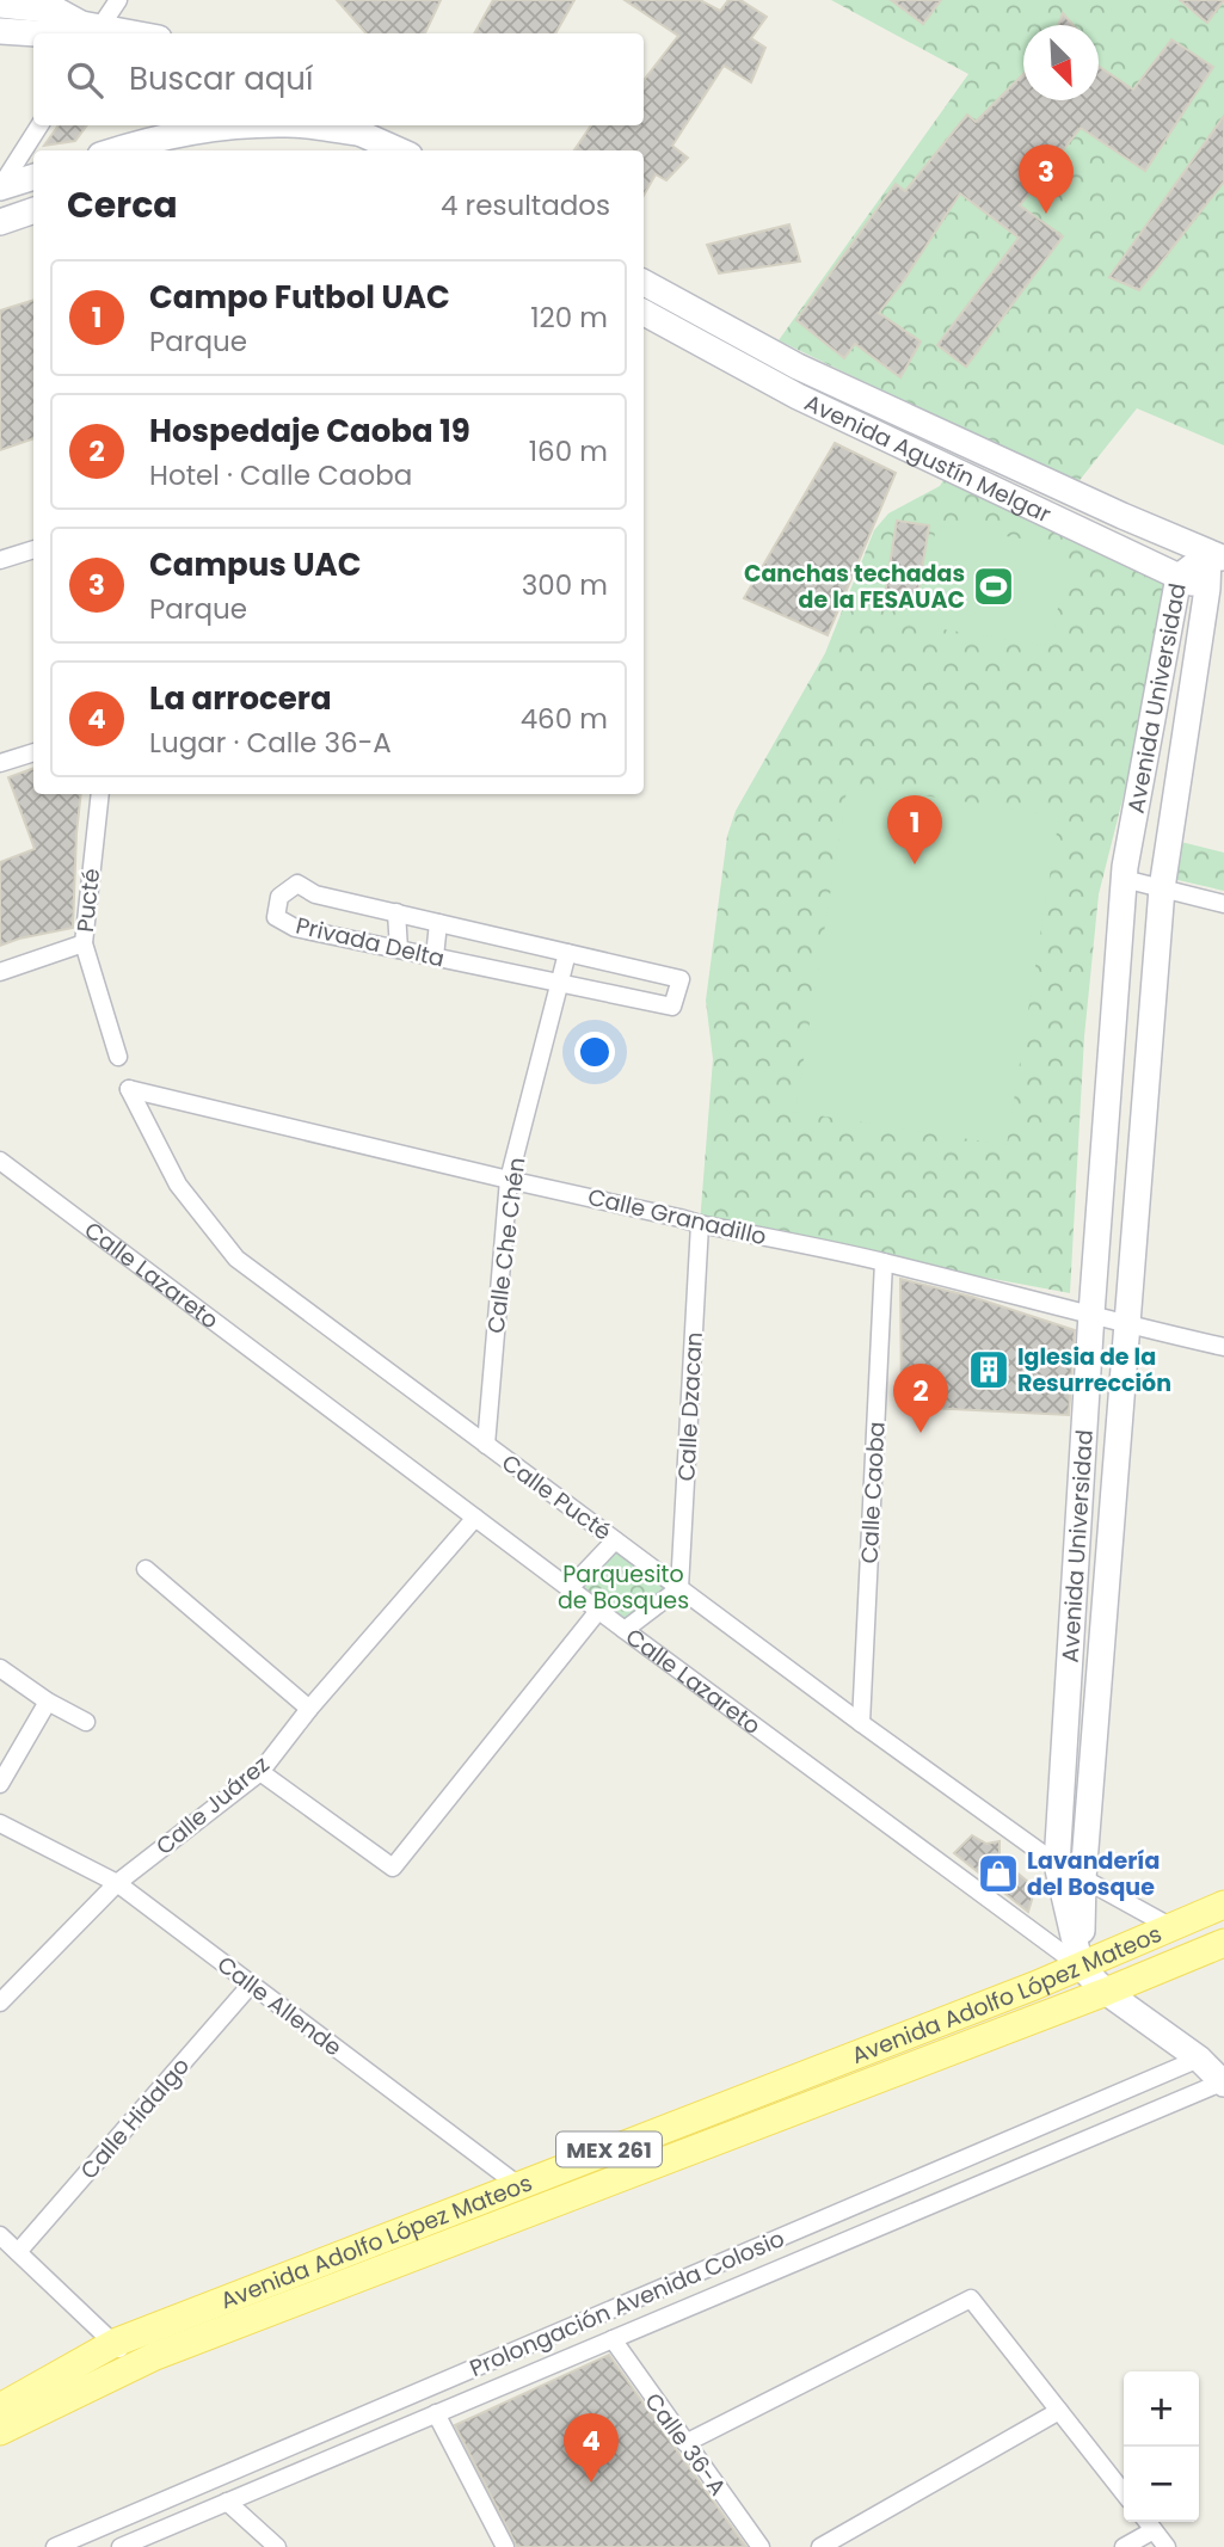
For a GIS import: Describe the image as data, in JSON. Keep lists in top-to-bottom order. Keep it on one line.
{"streets":{"main road":["Avenida Adolfo López Mateos","MEX 261"],"street":["Avenida Agustín Melgar","Avenida Universidad","Pucté","Privada Delta","Calle Granadillo","Calle Che Chén","Calle Lazareto","Calle Dzacan","Calle Caoba","Calle Pucté","Calle Juárez","Calle Allende","Calle Hidalgo","Prolongación Avenida Colosio","Calle 36-A"]},"crossings":[["Avenida Agustín Melgar","Avenida Universidad"],["Avenida Universidad","Calle Granadillo"],["Avenida Universidad","Calle Lazareto"],["Avenida Universidad","Calle Pucté"],["Avenida Universidad","Avenida Adolfo López Mateos"],["Privada Delta","Calle Che Chén"],["Calle Granadillo","Calle Che Chén"],["Calle Granadillo","Calle Dzacan"],["Calle Granadillo","Calle Caoba"],["Calle Granadillo","Calle Pucté"],["Calle Che Chén","Calle Pucté"],["Calle Lazareto","Calle Juárez"],["Calle Lazareto","Avenida Adolfo López Mateos"],["Calle Lazareto","Prolongación Avenida Colosio"],["Calle Dzacan","Calle Pucté"],["Calle Caoba","Calle Pucté"],["Calle Pucté","Avenida Adolfo López Mateos"],["Calle Juárez","Calle Allende"],["Avenida Adolfo López Mateos","Calle Allende"],["Calle Allende","Calle Hidalgo"]],"parks":["Parquesito de Bosques"],"places":{"sports":["Canchas techadas de la FESAUAC"],"building":["Iglesia de la Resurrección"],"shop":["Lavandería del Bosque"]},"north":"bottom right","page":{"search":"Buscar aquí","pins":["3","1","2","4"],"heading":["Cerca","4 resultados"],"list":[{"mark":"1","name":"Campo Futbol UAC","note":"Parque","value":"120 m"},{"mark":"2","name":"Hospedaje Caoba 19","note":"Hotel · Calle Caoba","value":"160 m"},{"mark":"3","name":"Campus UAC","note":"Parque","value":"300 m"},{"mark":"4","name":"La arrocera","note":"Lugar · Calle 36-A","value":"460 m"}],"map_buttons":["+","−"]}}
